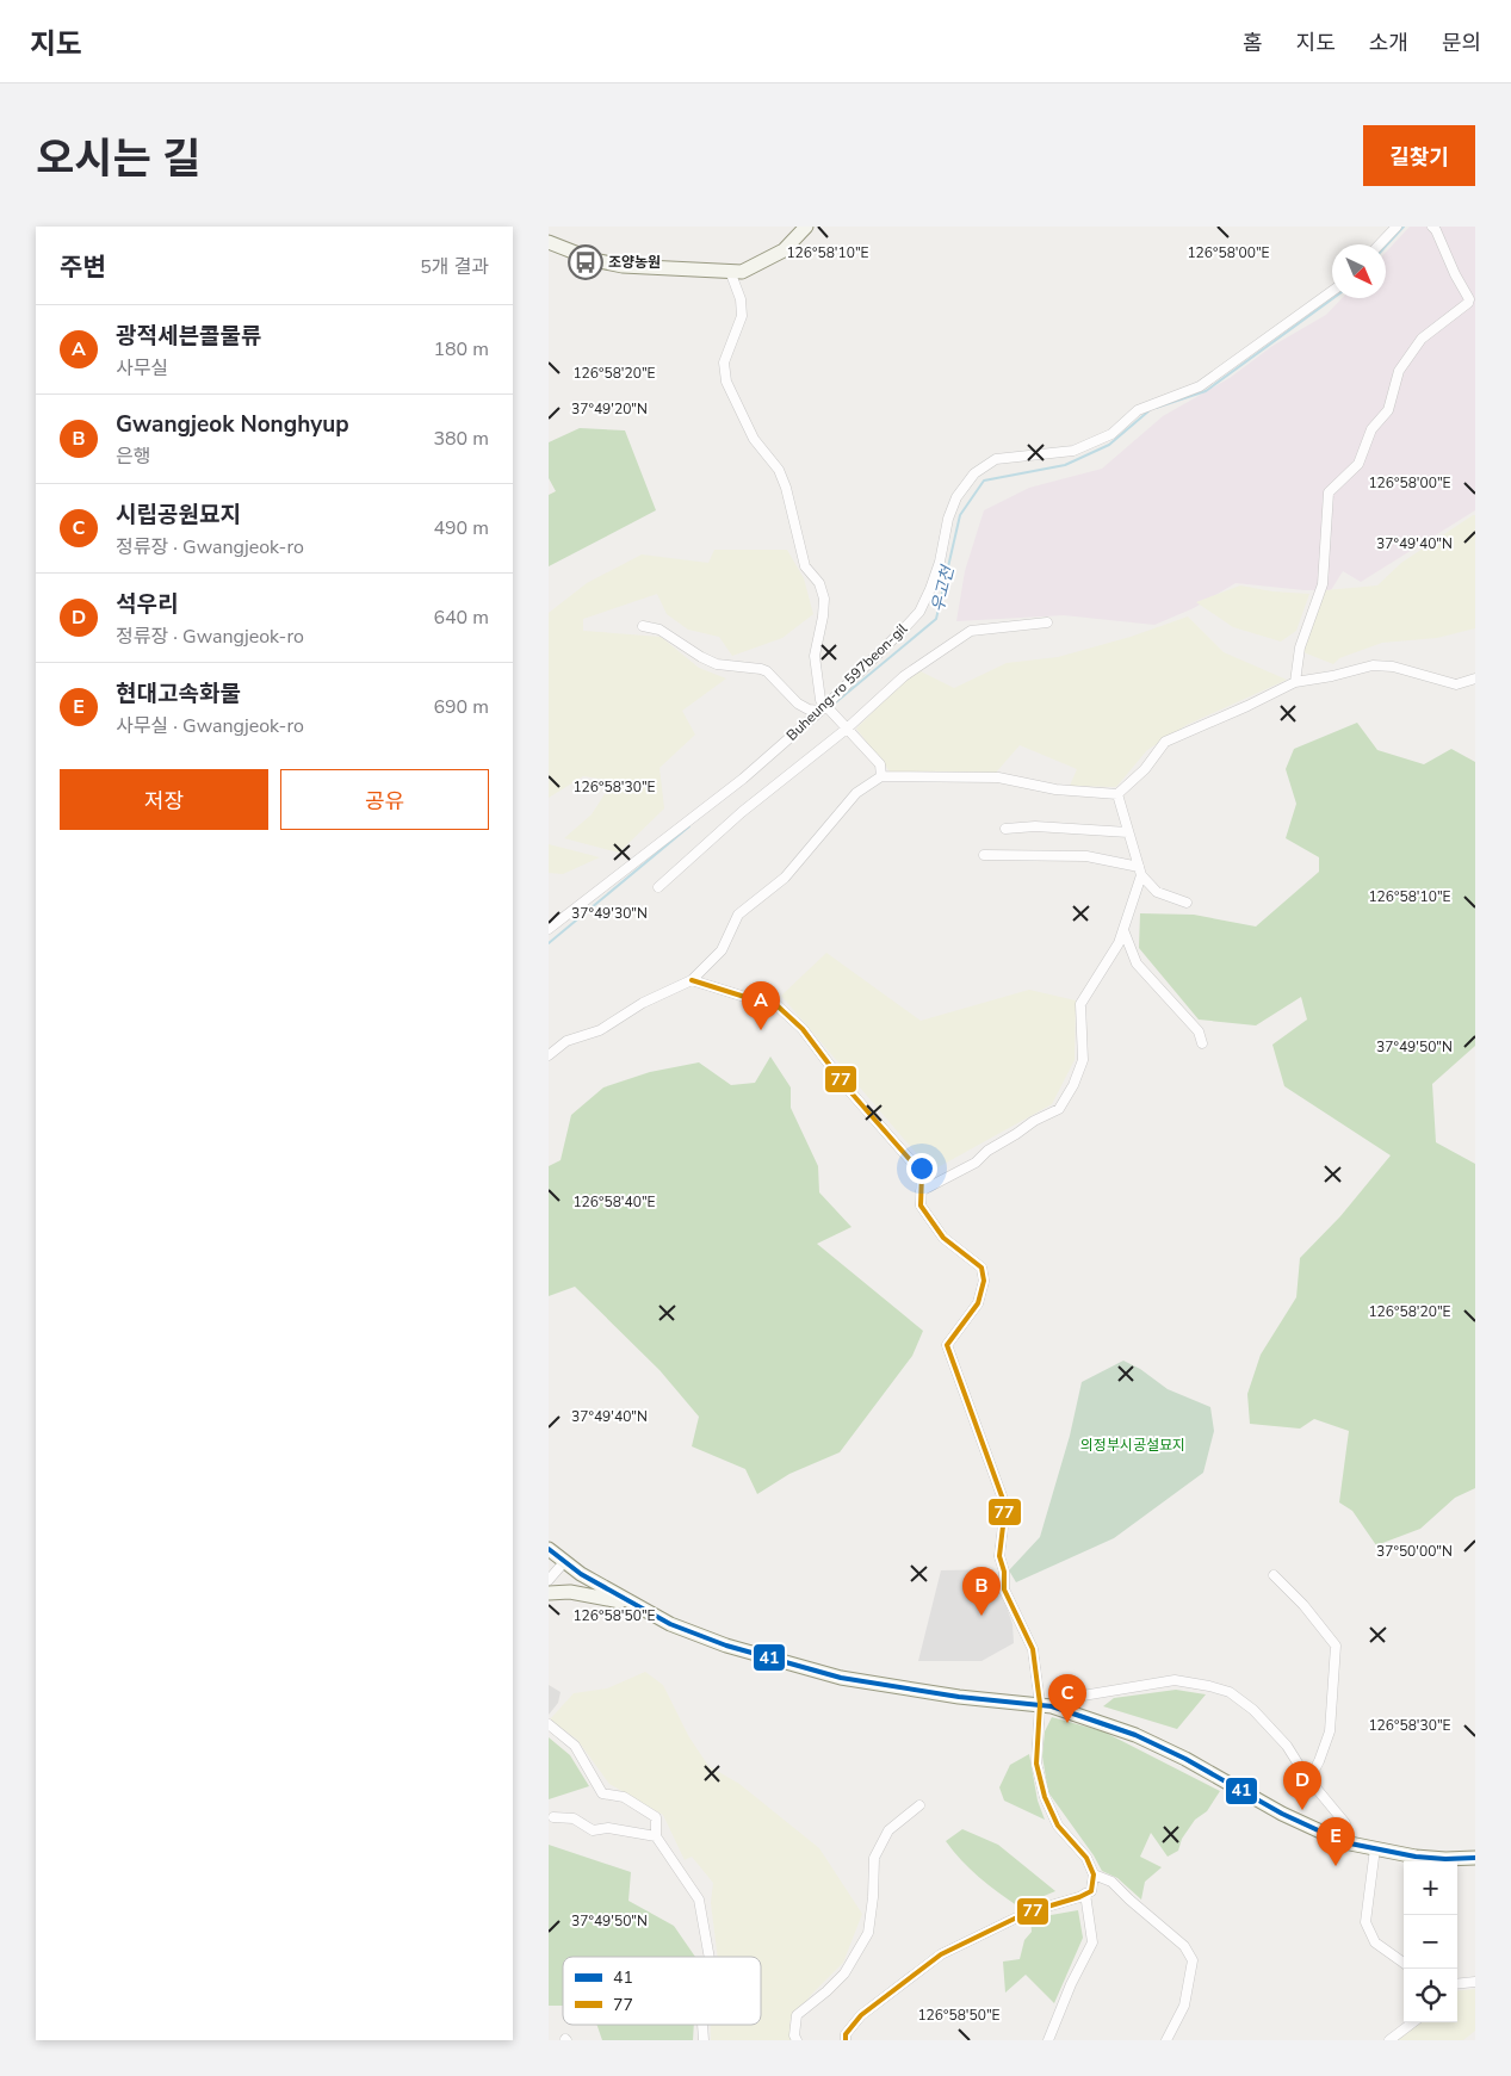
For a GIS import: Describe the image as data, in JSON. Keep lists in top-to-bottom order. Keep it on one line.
{"streets":{"street":["Buheung-ro 597beon-gil"]},"water":["우고천"],"parks":["의정부시공설묘지"],"places":{"bus stop":["조양농원"]},"lines":["transit line 77","transit line 41"],"legend":["41","77"],"north":"bottom right","page":{"header":"지도","nav":["홈","지도","소개","문의"],"title":"오시는 길","buttons":["길찾기",["저장","공유"]],"heading":["주변","5개 결과"],"list":[{"mark":"A","name":"광적세븐콜물류","note":"사무실","value":"180 m"},{"mark":"B","name":"Gwangjeok Nonghyup","note":"은행","value":"380 m"},{"mark":"C","name":"시립공원묘지","note":"정류장 · Gwangjeok-ro","value":"490 m"},{"mark":"D","name":"석우리","note":"정류장 · Gwangjeok-ro","value":"640 m"},{"mark":"E","name":"현대고속화물","note":"사무실 · Gwangjeok-ro","value":"690 m"}],"pins":["A","B","C","D","E"],"map_buttons":["+","−"]},"coordinates":["126°58'10\"E","126°58'00\"E","126°58'20\"E","37°49'20\"N","37°49'40\"N","126°58'30\"E","37°49'30\"N","37°49'50\"N","126°58'40\"E","37°50'00\"N","126°58'50\"E"]}
